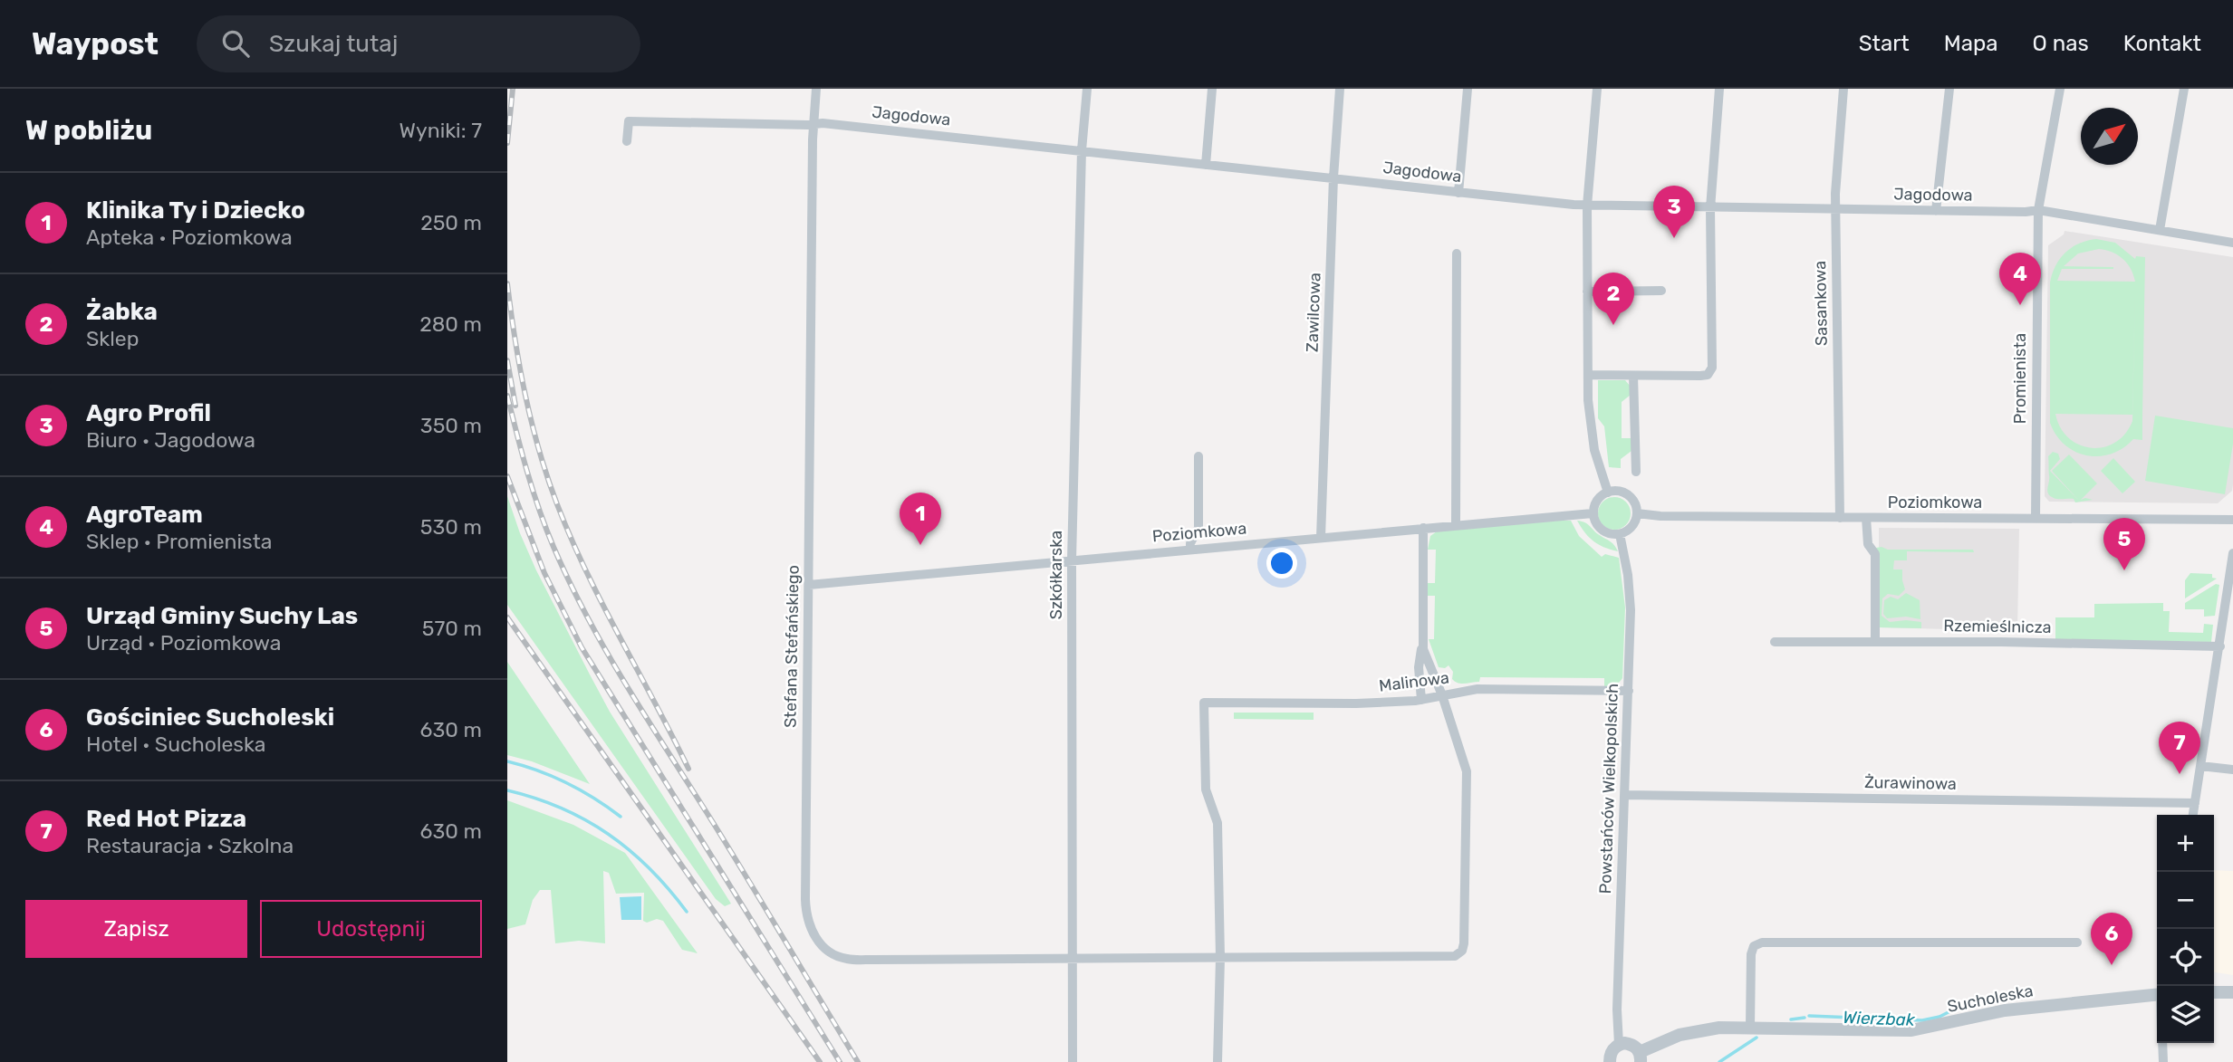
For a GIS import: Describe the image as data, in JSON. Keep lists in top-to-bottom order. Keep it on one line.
{"streets":{"street":["Jagodowa","Sasankowa","Zawilcowa","Promienista","Poziomkowa","Szkółkarska","Rzemieślnicza","Stefana Stefańskiego","Malinowa","Żurawinowa","Powstańców Wielkopolskich","Sucholeska"]},"crossings":[["Jagodowa","Sasankowa"],["Jagodowa","Zawilcowa"],["Jagodowa","Promienista"],["Jagodowa","Szkółkarska"],["Jagodowa","Stefana Stefańskiego"],["Sasankowa","Poziomkowa"],["Zawilcowa","Poziomkowa"],["Promienista","Poziomkowa"],["Poziomkowa","Szkółkarska"],["Poziomkowa","Stefana Stefańskiego"],["Poziomkowa","Powstańców Wielkopolskich"],["Szkółkarska","Stefana Stefańskiego"],["Stefana Stefańskiego","Malinowa"],["Malinowa","Powstańców Wielkopolskich"],["Żurawinowa","Powstańców Wielkopolskich"]],"water":["Wierzbak"],"north":"top right","page":{"header":"Waypost","search":"Szukaj tutaj","nav":["Start","Mapa","O nas","Kontakt"],"heading":["W pobliżu","Wyniki: 7"],"list":[{"mark":"1","name":"Klinika Ty i Dziecko","note":"Apteka · Poziomkowa","value":"250 m"},{"mark":"2","name":"Żabka","note":"Sklep","value":"280 m"},{"mark":"3","name":"Agro Profil","note":"Biuro · Jagodowa","value":"350 m"},{"mark":"4","name":"AgroTeam","note":"Sklep · Promienista","value":"530 m"},{"mark":"5","name":"Urząd Gminy Suchy Las","note":"Urząd · Poziomkowa","value":"570 m"},{"mark":"6","name":"Gościniec Sucholeski","note":"Hotel · Sucholeska","value":"630 m"},{"mark":"7","name":"Red Hot Pizza","note":"Restauracja · Szkolna","value":"630 m"}],"pins":["3","4","2","1","5","7","6"],"map_buttons":["+","−"],"buttons":["Zapisz","Udostępnij"]}}
